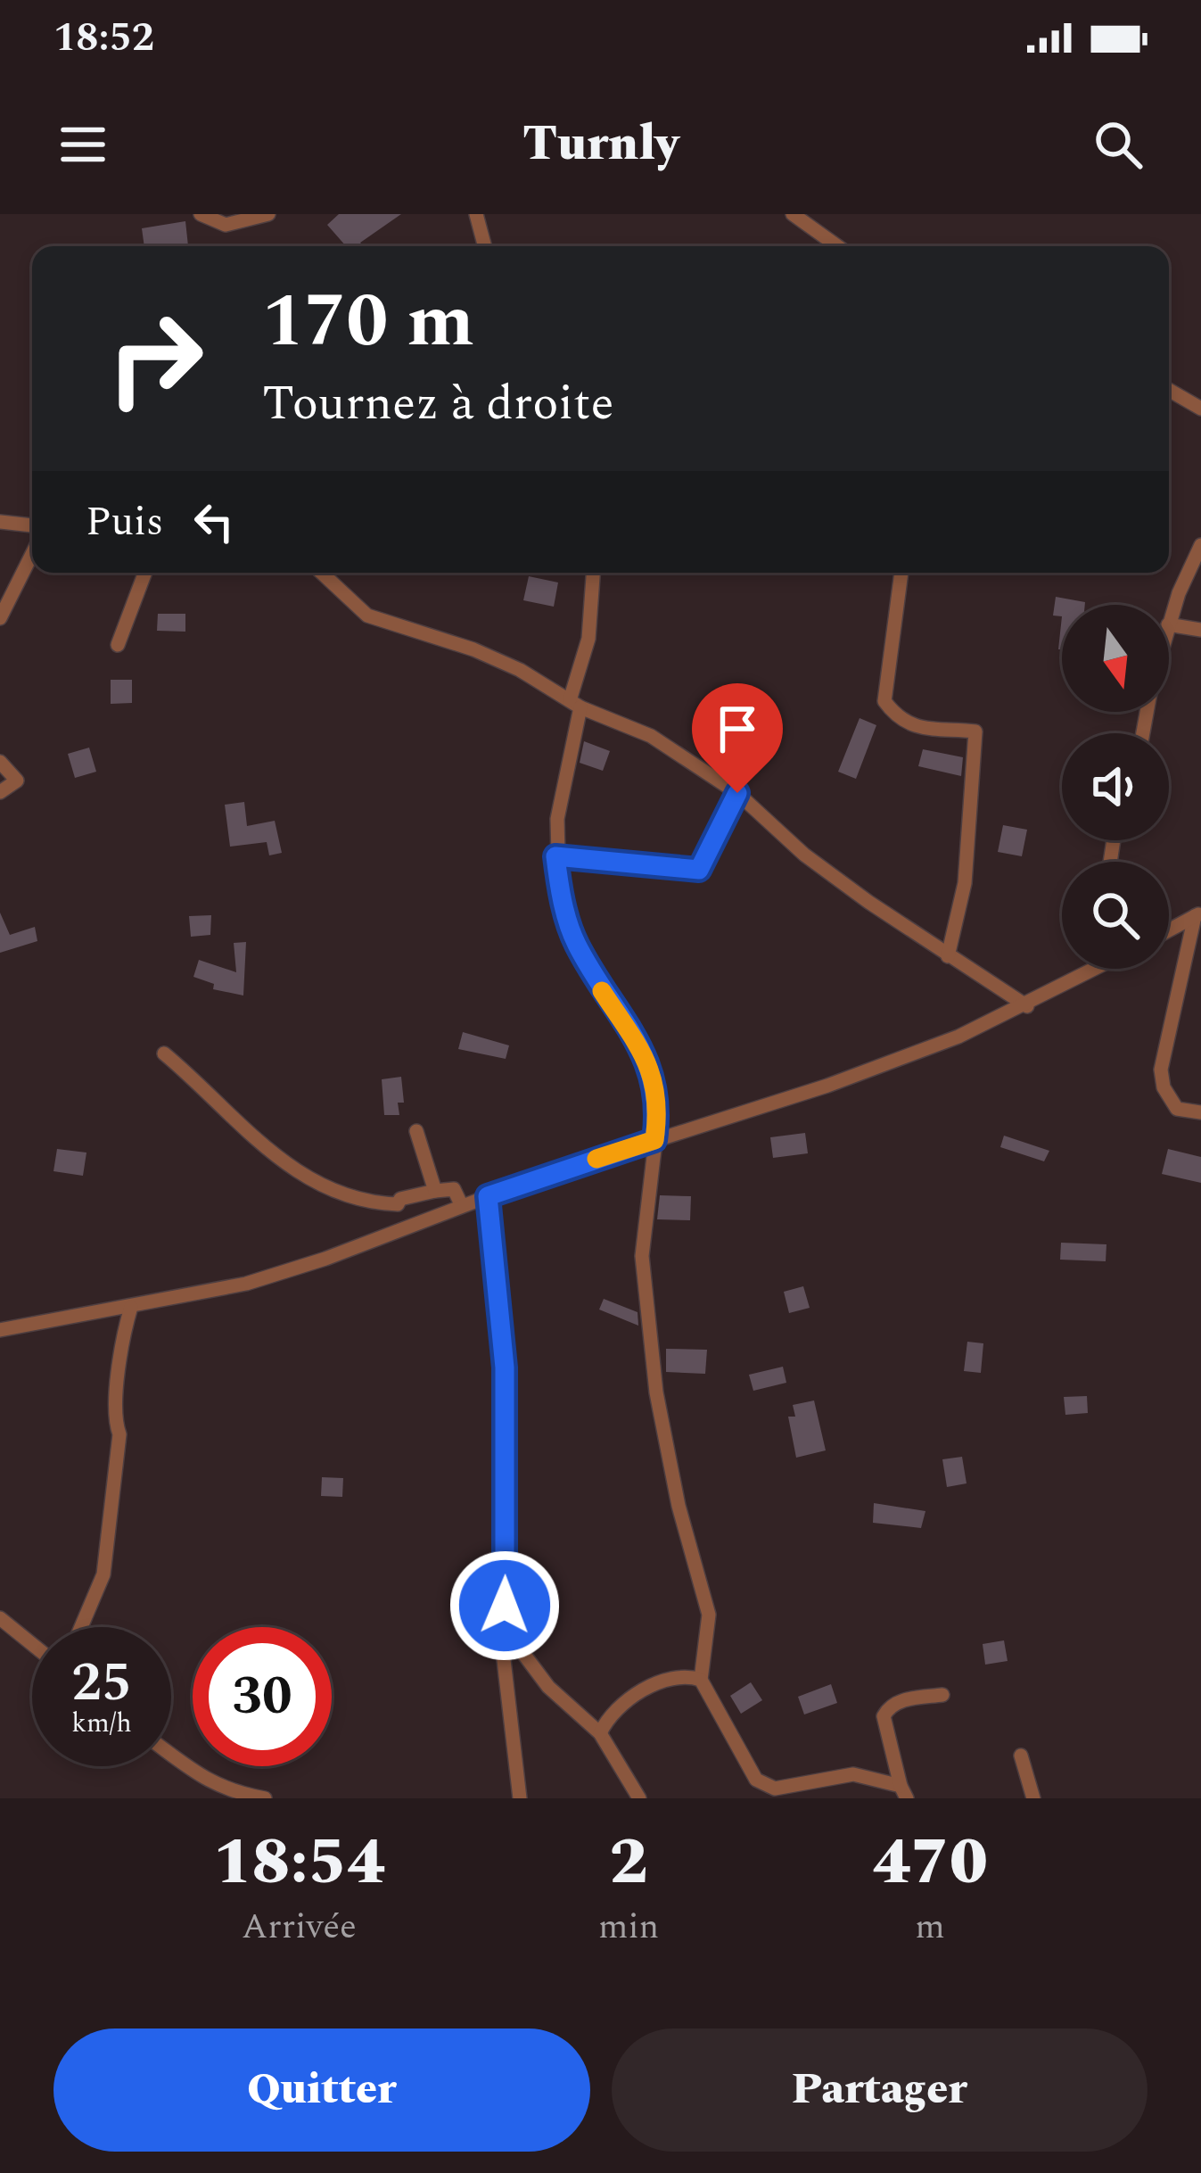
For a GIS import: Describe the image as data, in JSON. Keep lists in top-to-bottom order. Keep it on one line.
{"north":"bottom","page":{"status":"18:52","header":"Turnly","turn":["170 m","Tournez à droite"],"then":"Puis","speed":"25 km/h","limit":"30","eta":["18:54","Arrivée","2","min","470","m"],"buttons":["Quitter","Partager"]}}
